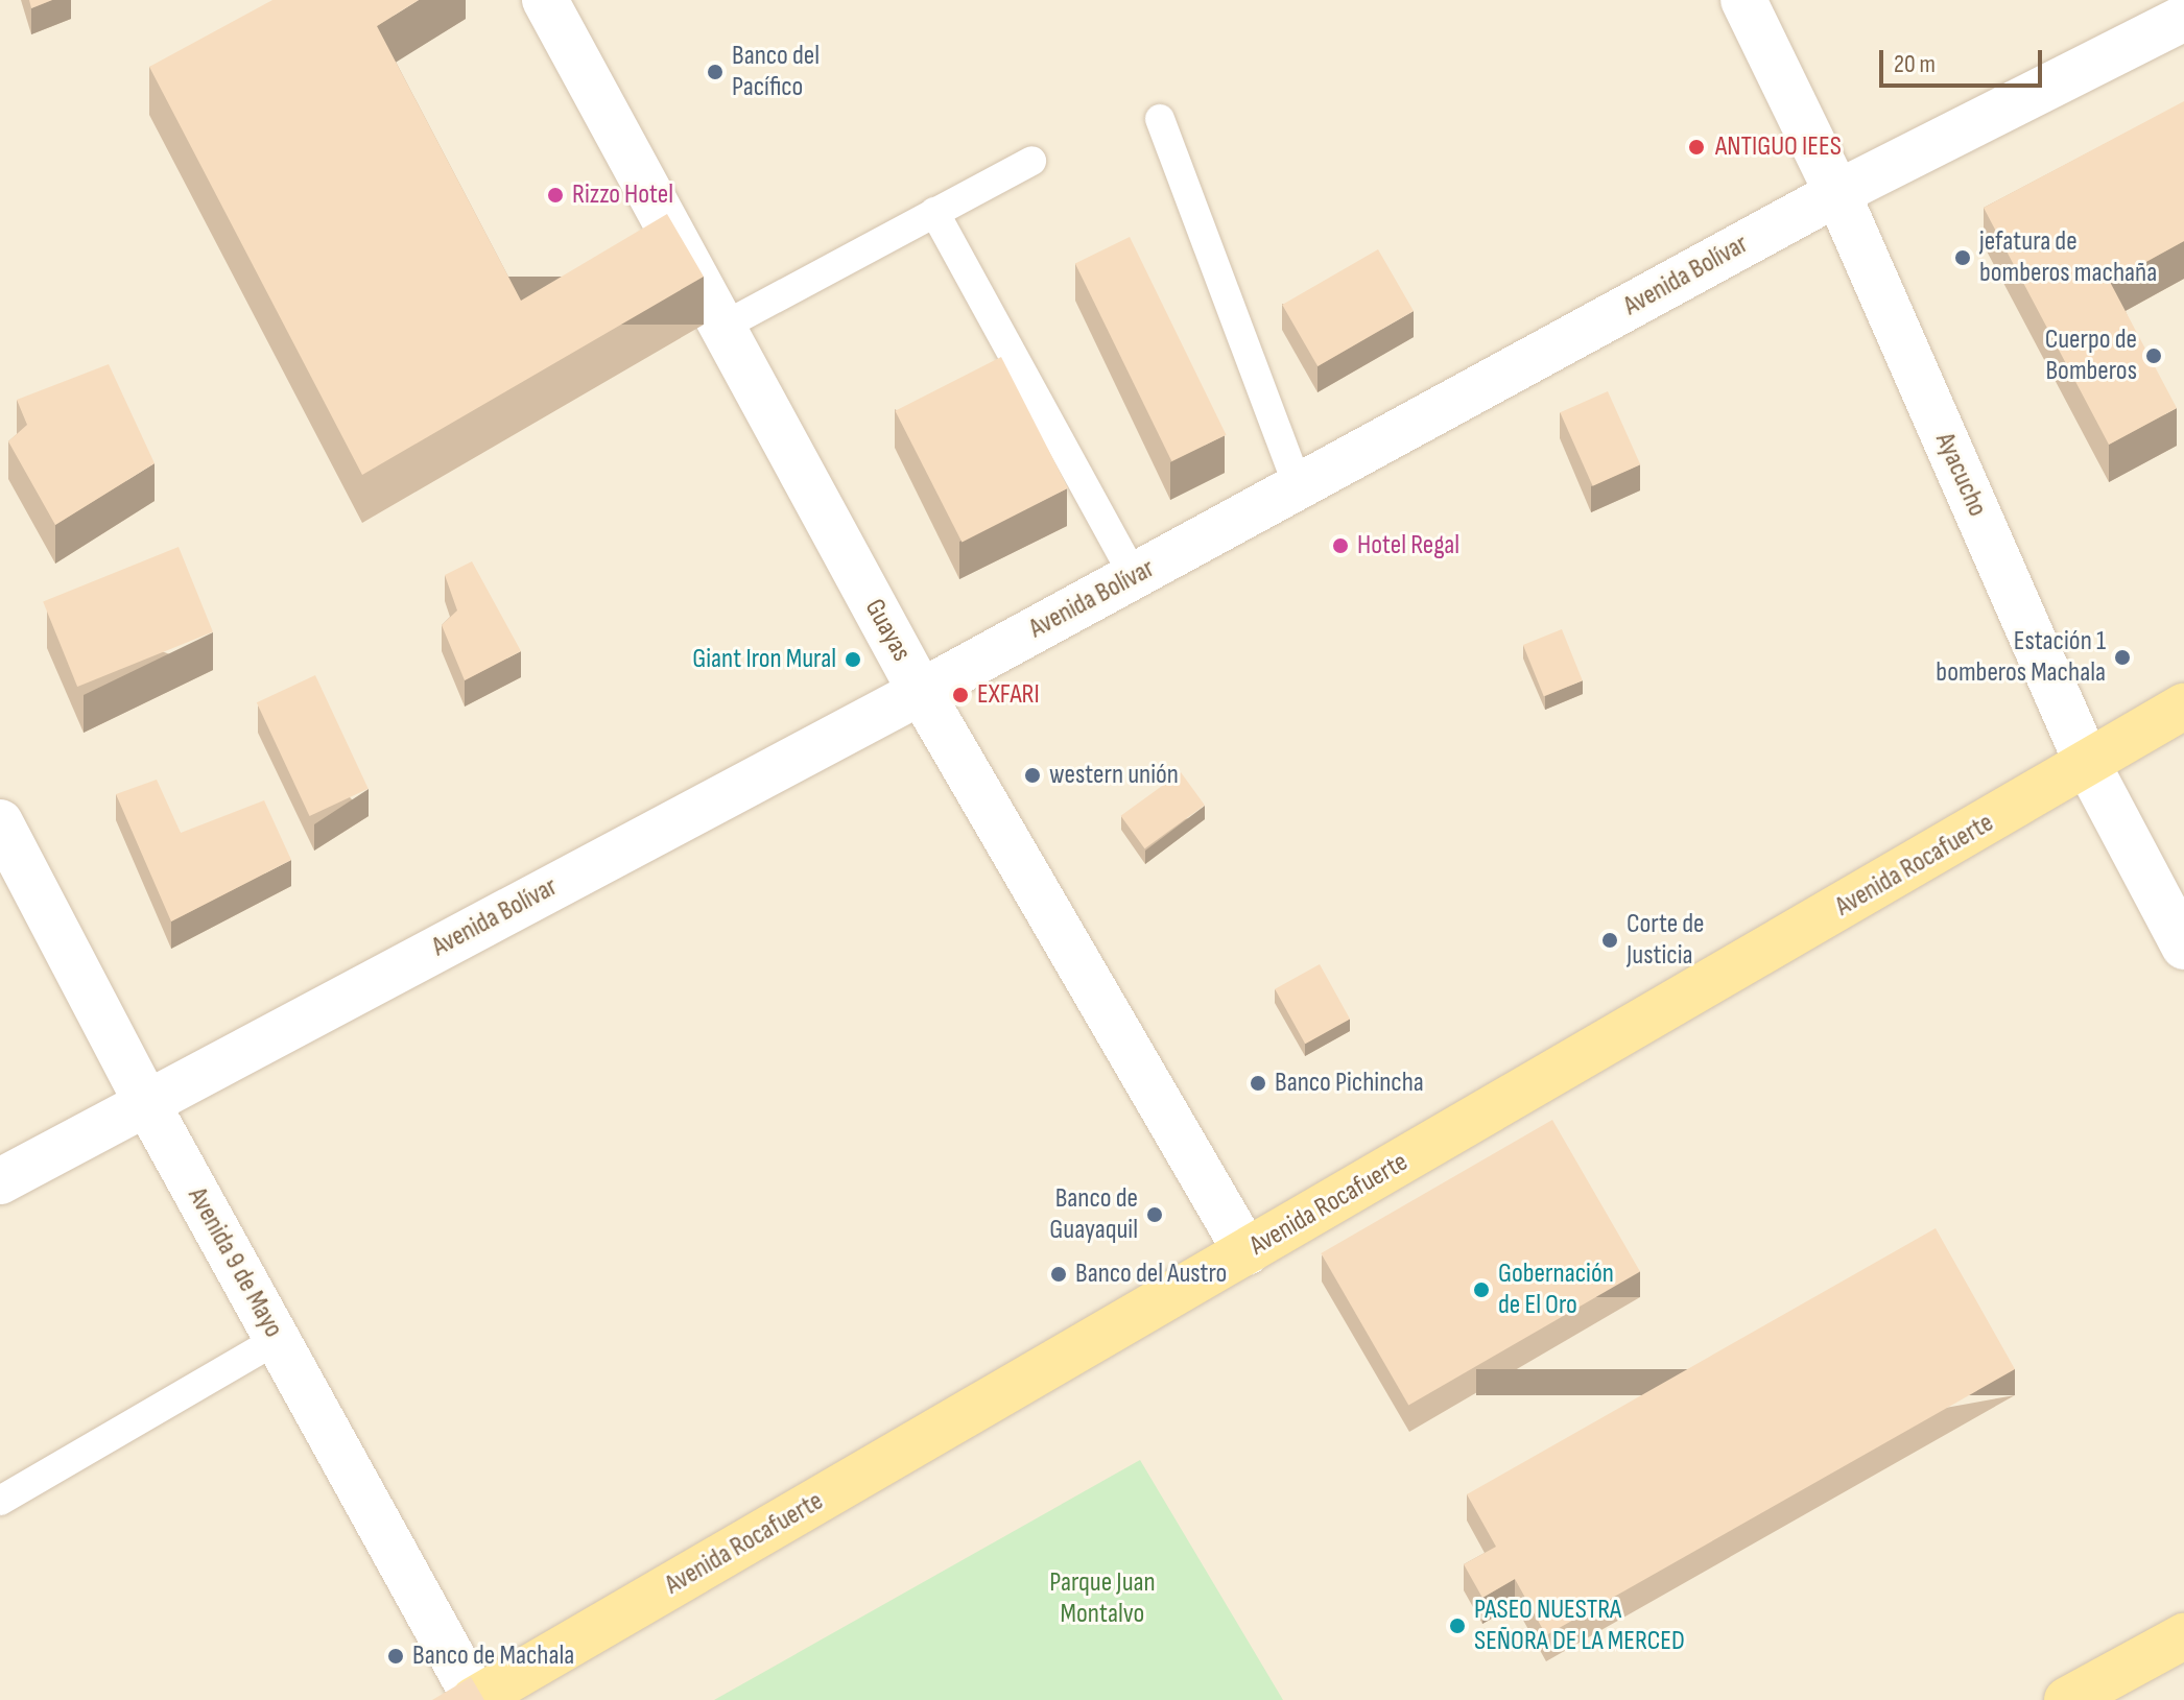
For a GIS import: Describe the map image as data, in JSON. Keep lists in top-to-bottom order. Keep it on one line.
{"streets":{"main road":["Avenida Rocafuerte"],"street":["Avenida Bolívar","Ayacucho","Guayas","Avenida 9 de Mayo"]},"crossings":[["Avenida Bolívar","Ayacucho"],["Avenida Bolívar","Guayas"],["Avenida Bolívar","Avenida 9 de Mayo"],["Ayacucho","Avenida Rocafuerte"],["Guayas","Avenida Rocafuerte"],["Avenida Rocafuerte","Avenida 9 de Mayo"]],"parks":["Parque Juan Montalvo"],"places":["Banco del Pacífico","ANTIGUO IEES","Rizzo Hotel","jefatura de bomberos machaña","Cuerpo de Bomberos","Hotel Regal","Estación 1 bomberos Machala","Giant Iron Mural","EXFARI","western unión","Corte de Justicia","Banco Pichincha","Banco de Guayaquil","Banco del Austro","Gobernación de El Oro","PASEO NUESTRA SEÑORA DE LA MERCED","Banco de Machala"],"scale_bar":"20 m"}
